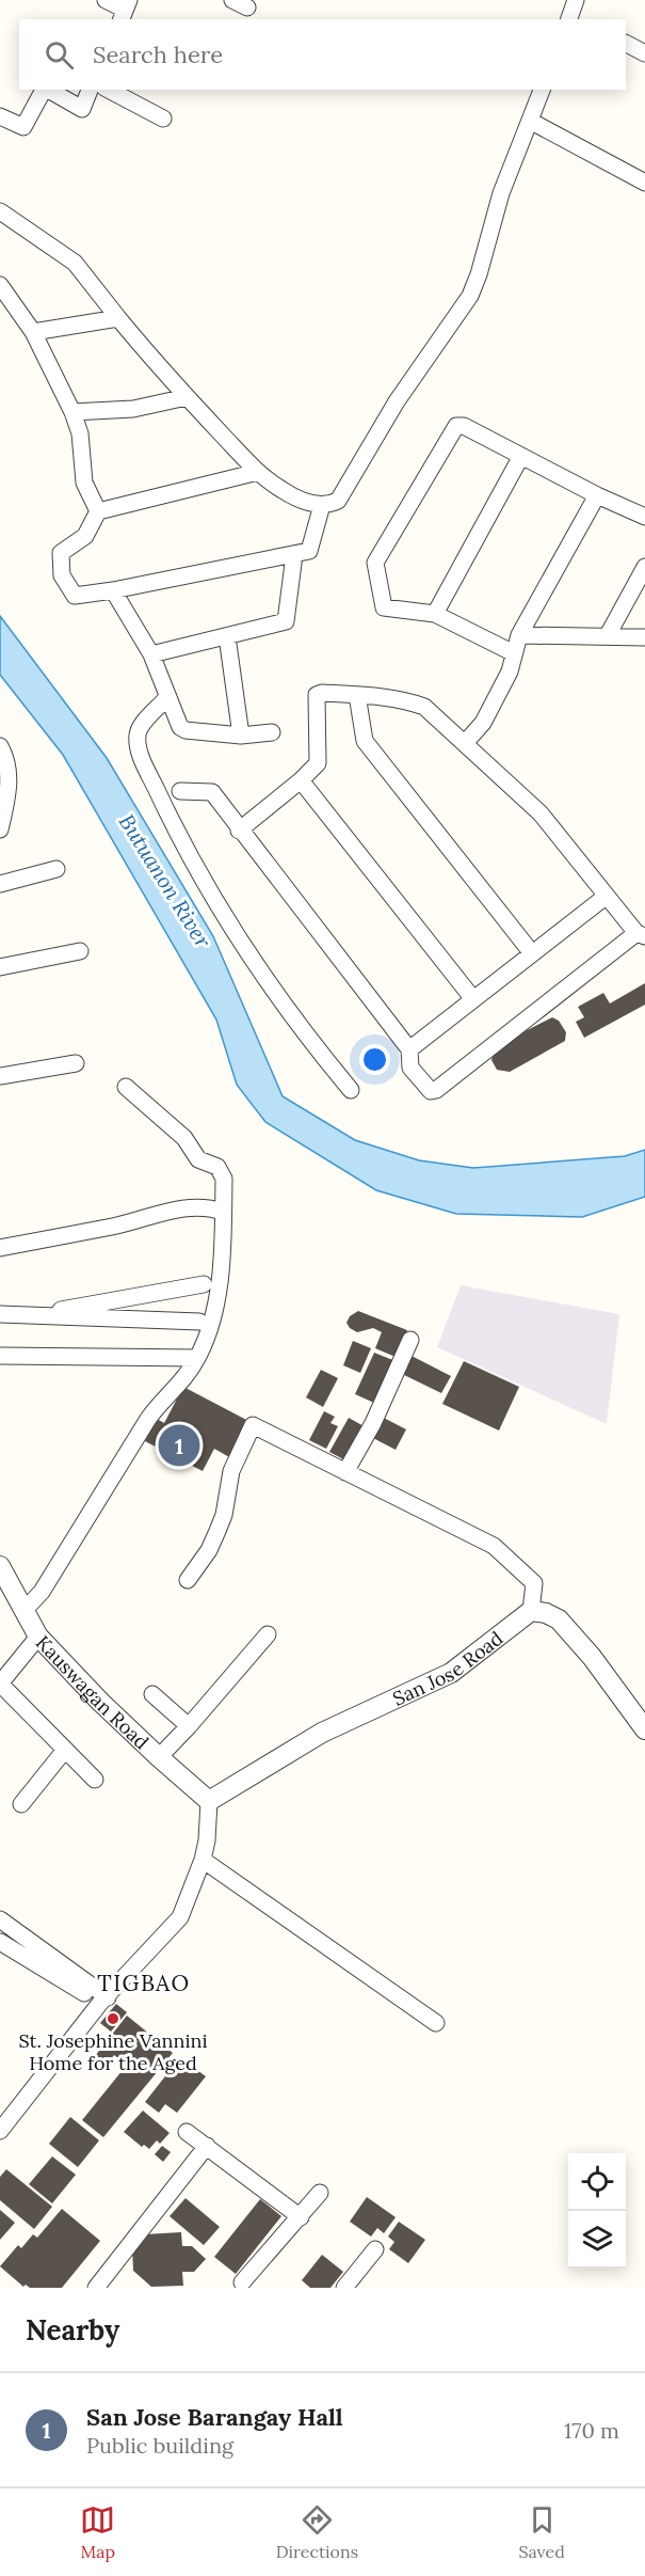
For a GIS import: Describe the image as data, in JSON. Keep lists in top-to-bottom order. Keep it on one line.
{"streets":{"street":["San Jose Road","Kauswagan Road"]},"crossings":[["San Jose Road","Kauswagan Road"]],"districts":["TIGBAO"],"water":["Butuanon River"],"places":["St. Josephine Vannini Home for the Aged"],"page":{"search":"Search here","pins":"1","heading":"Nearby","list":[{"mark":"1","name":"San Jose Barangay Hall","note":"Public building","value":"170 m"}],"nav":["Map","Directions","Saved"]}}
